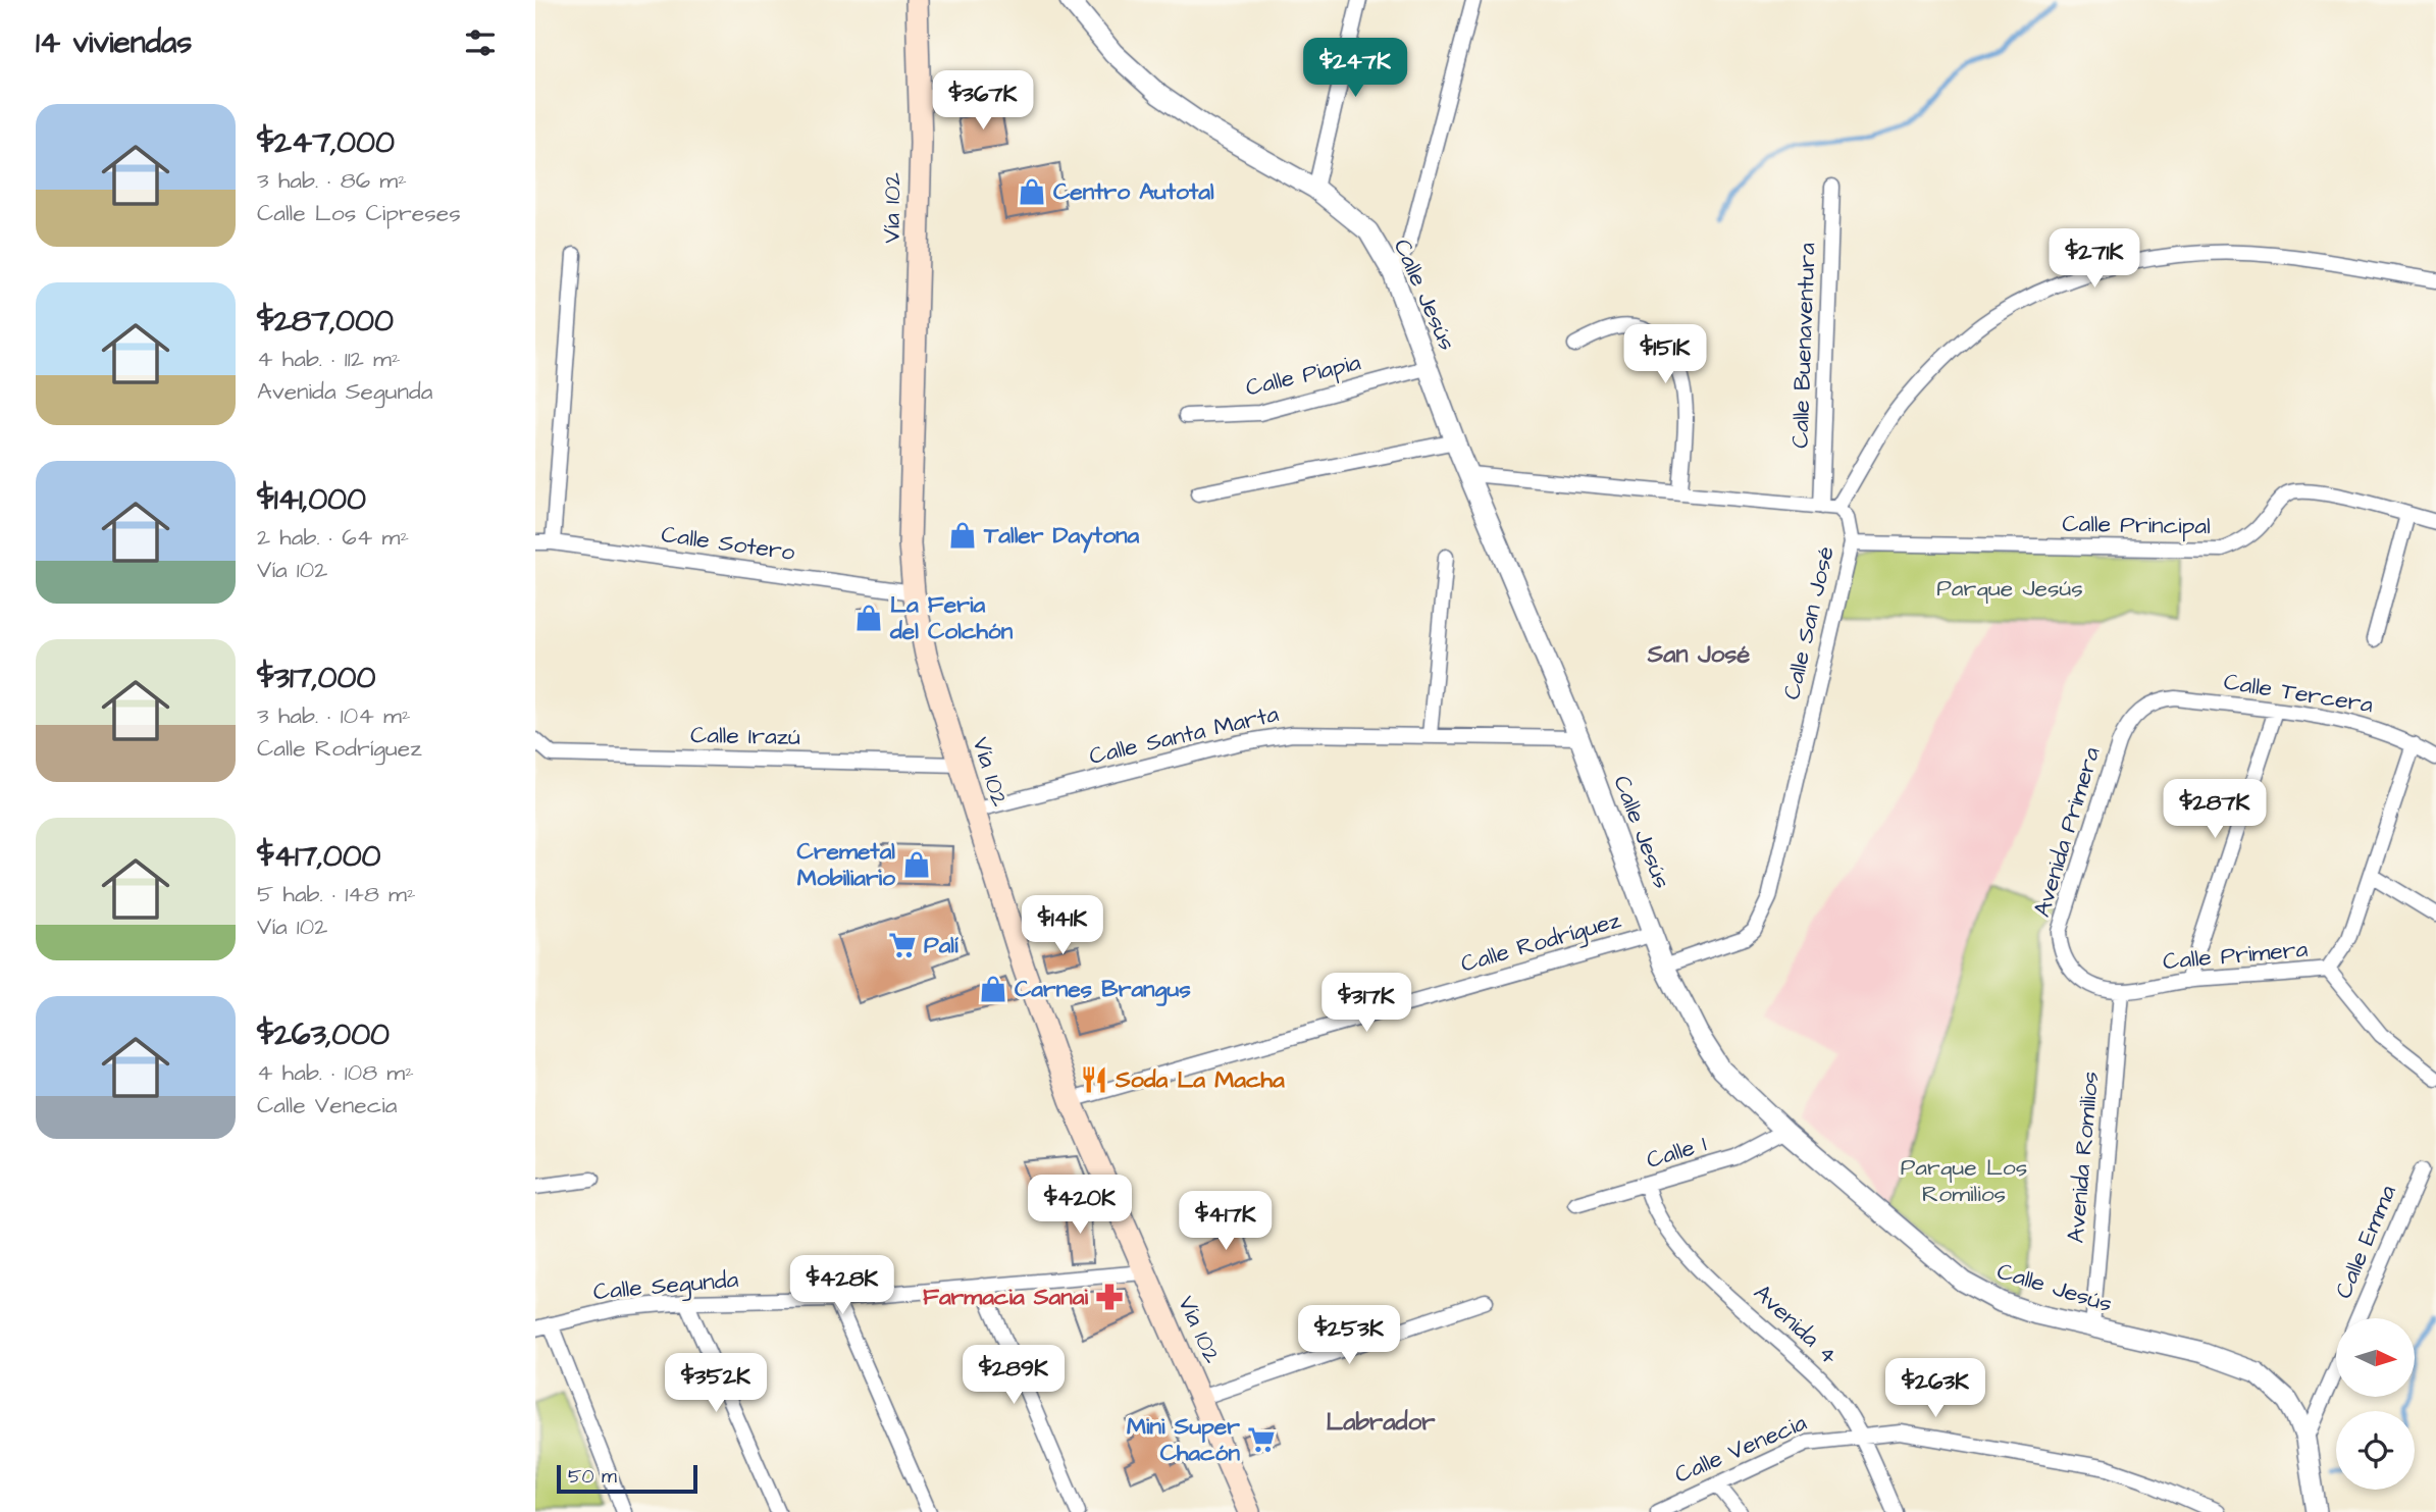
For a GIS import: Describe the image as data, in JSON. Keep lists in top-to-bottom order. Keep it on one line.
{"streets":{"main road":["Vía 102"],"street":["Calle Jesús","Calle Buenaventura","Calle Piapia","Calle Principal","Calle Sotero","Calle San José","Calle Tercera","Calle Santa Marta","Calle Irazú","Avenida Primera","Calle Rodríguez","Calle Primera","Calle 1","Avenida Romilios","Calle Emma","Calle Segunda","Avenida 4","Calle Venecia"]},"crossings":[["Vía 102","Calle Sotero"],["Vía 102","Calle Santa Marta"],["Vía 102","Calle Irazú"],["Vía 102","Calle Rodríguez"],["Vía 102","Calle Segunda"],["Calle Jesús","Calle Piapia"],["Calle Jesús","Calle San José"],["Calle Jesús","Calle Santa Marta"],["Calle Jesús","Calle Rodríguez"],["Calle Jesús","Calle 1"],["Calle Jesús","Avenida Romilios"],["Calle Principal","Calle San José"],["Calle Tercera","Avenida Primera"],["Avenida Primera","Calle Primera"],["Avenida Primera","Avenida Romilios"],["Calle Primera","Avenida Romilios"],["Calle 1","Avenida 4"],["Avenida 4","Calle Venecia"]],"districts":["San José","Labrador"],"parks":["Parque Jesús","Parque Los Romilios"],"places":{"shop":["Centro Autotal","Taller Daytona","La Feria del Colchón","Cremetal Mobiliario","Carnes Brangus"],"supermarket":["Palí","Mini Super Chacón"],"restaurant":["Soda La Macha"],"pharmacy":["Farmacia Sanai"]},"scale_bar":"50 m","north":"right","page":{"heading":"14 viviendas","price":["$247K","$367K","$271K","$151K","$287K","$141K","$317K","$420K","$417K","$428K","$253K","$289K","$352K","$263K"],"list":[{"name":"$247,000","note":"3 hab. · 86 m² · Calle Los Cipreses"},{"name":"$287,000","note":"4 hab. · 112 m² · Avenida Segunda"},{"name":"$141,000","note":"2 hab. · 64 m² · Vía 102"},{"name":"$317,000","note":"3 hab. · 104 m² · Calle Rodríguez"},{"name":"$417,000","note":"5 hab. · 148 m² · Vía 102"},{"name":"$263,000","note":"4 hab. · 108 m² · Calle Venecia"}],"scale":"50 m"}}
